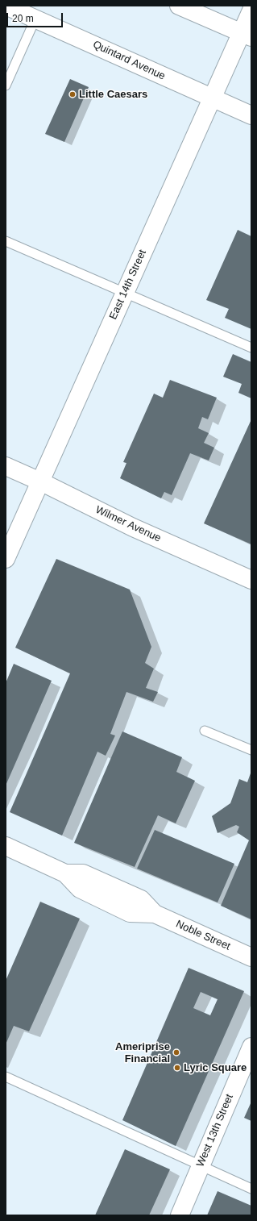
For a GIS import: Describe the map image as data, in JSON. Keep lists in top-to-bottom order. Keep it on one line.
{"streets":{"main road":["Quintard Avenue","East 14th Street","Wilmer Avenue","Noble Street","West 13th Street"]},"crossings":[["Quintard Avenue","East 14th Street"],["East 14th Street","Wilmer Avenue"]],"places":["Little Caesars","Ameriprise Financial","Lyric Square"],"scale_bar":"20 m"}
